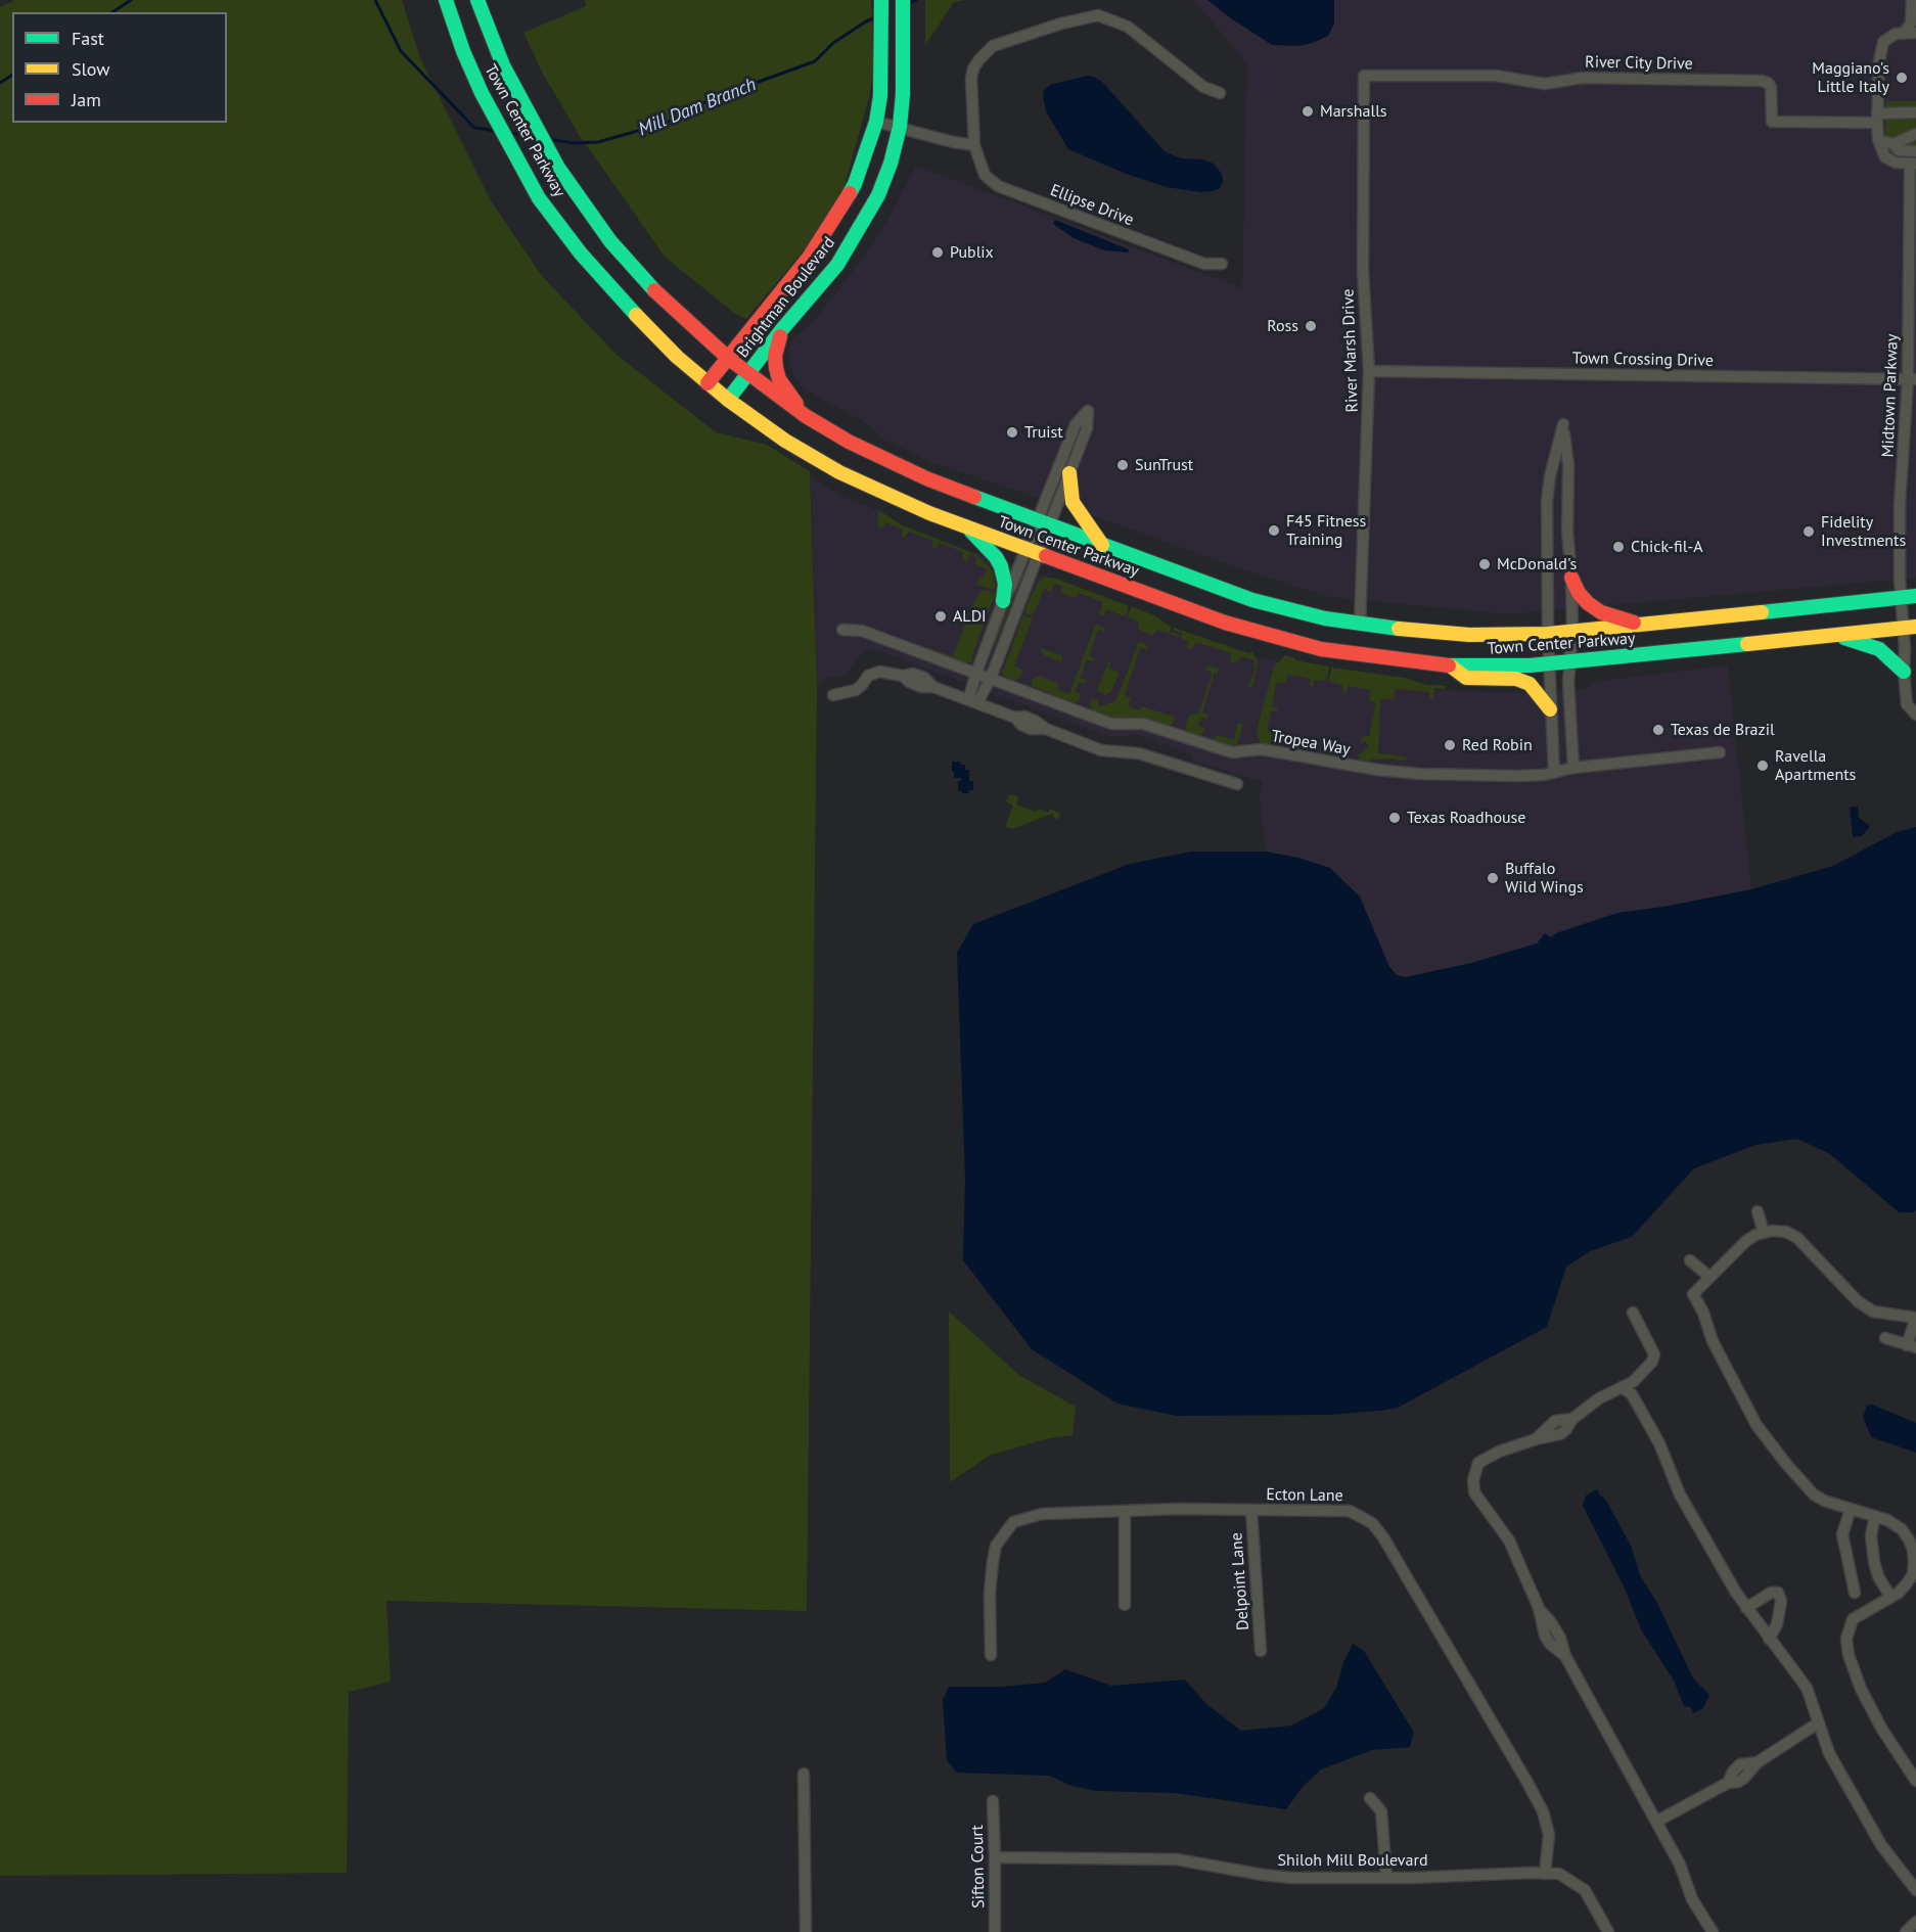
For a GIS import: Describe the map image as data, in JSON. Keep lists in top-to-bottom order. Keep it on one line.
{"streets":{"main road":["Town Center Parkway","Brightman Boulevard"],"street":["River City Drive","Ellipse Drive","River Marsh Drive","Town Crossing Drive","Midtown Parkway","Tropea Way","Ecton Lane","Delpoint Lane","Shiloh Mill Boulevard","Sifton Court"]},"crossings":[["River City Drive","River Marsh Drive"],["Town Center Parkway","Brightman Boulevard"],["Town Center Parkway","River Marsh Drive"],["Town Center Parkway","Midtown Parkway"],["River Marsh Drive","Town Crossing Drive"],["Town Crossing Drive","Midtown Parkway"],["Ecton Lane","Delpoint Lane"],["Ecton Lane","Shiloh Mill Boulevard"],["Shiloh Mill Boulevard","Sifton Court"]],"water":["Mill Dam Branch"],"places":["Maggiano's Little Italy","Marshalls","Publix","Ross","Truist","SunTrust","F45 Fitness Training","Fidelity Investments","Chick-fil-A","McDonald's","ALDI","Texas de Brazil","Red Robin","Ravella Apartments","Texas Roadhouse","Buffalo Wild Wings"],"legend":["Fast","Slow","Jam"]}
